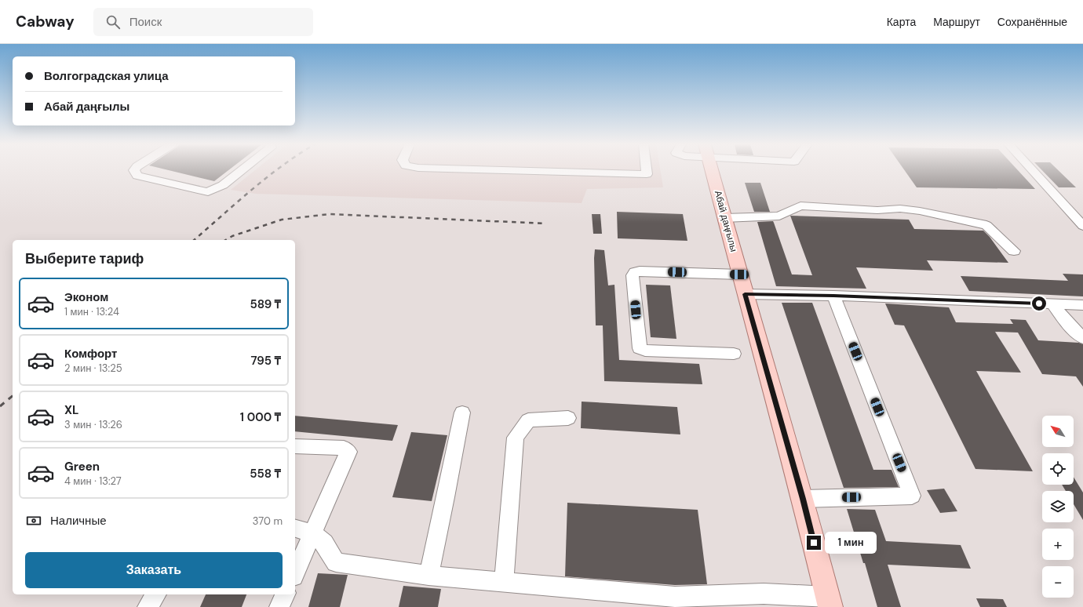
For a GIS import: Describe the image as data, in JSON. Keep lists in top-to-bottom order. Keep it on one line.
{"streets":{"main road":["Абай даңғылы"]},"north":"top left","page":{"header":"Cabway","search":"Поиск","nav":["Карта","Маршрут","Сохранённые"],"banner":["Волгоградская улица","Абай даңғылы"],"heading":"Выберите тариф","list":[{"name":"Эконом","note":"1 мин · 13:24","value":"589 ₸"},{"name":"Комфорт","note":"2 мин · 13:25","value":"795 ₸"},{"name":"XL","note":"3 мин · 13:26","value":"1 000 ₸"},{"name":"Green","note":"4 мин · 13:27","value":"558 ₸"}],"map_buttons":["+","−"],"pay":["Наличные","370 m"],"bubble":"1 мин","buttons":"Заказать"}}
